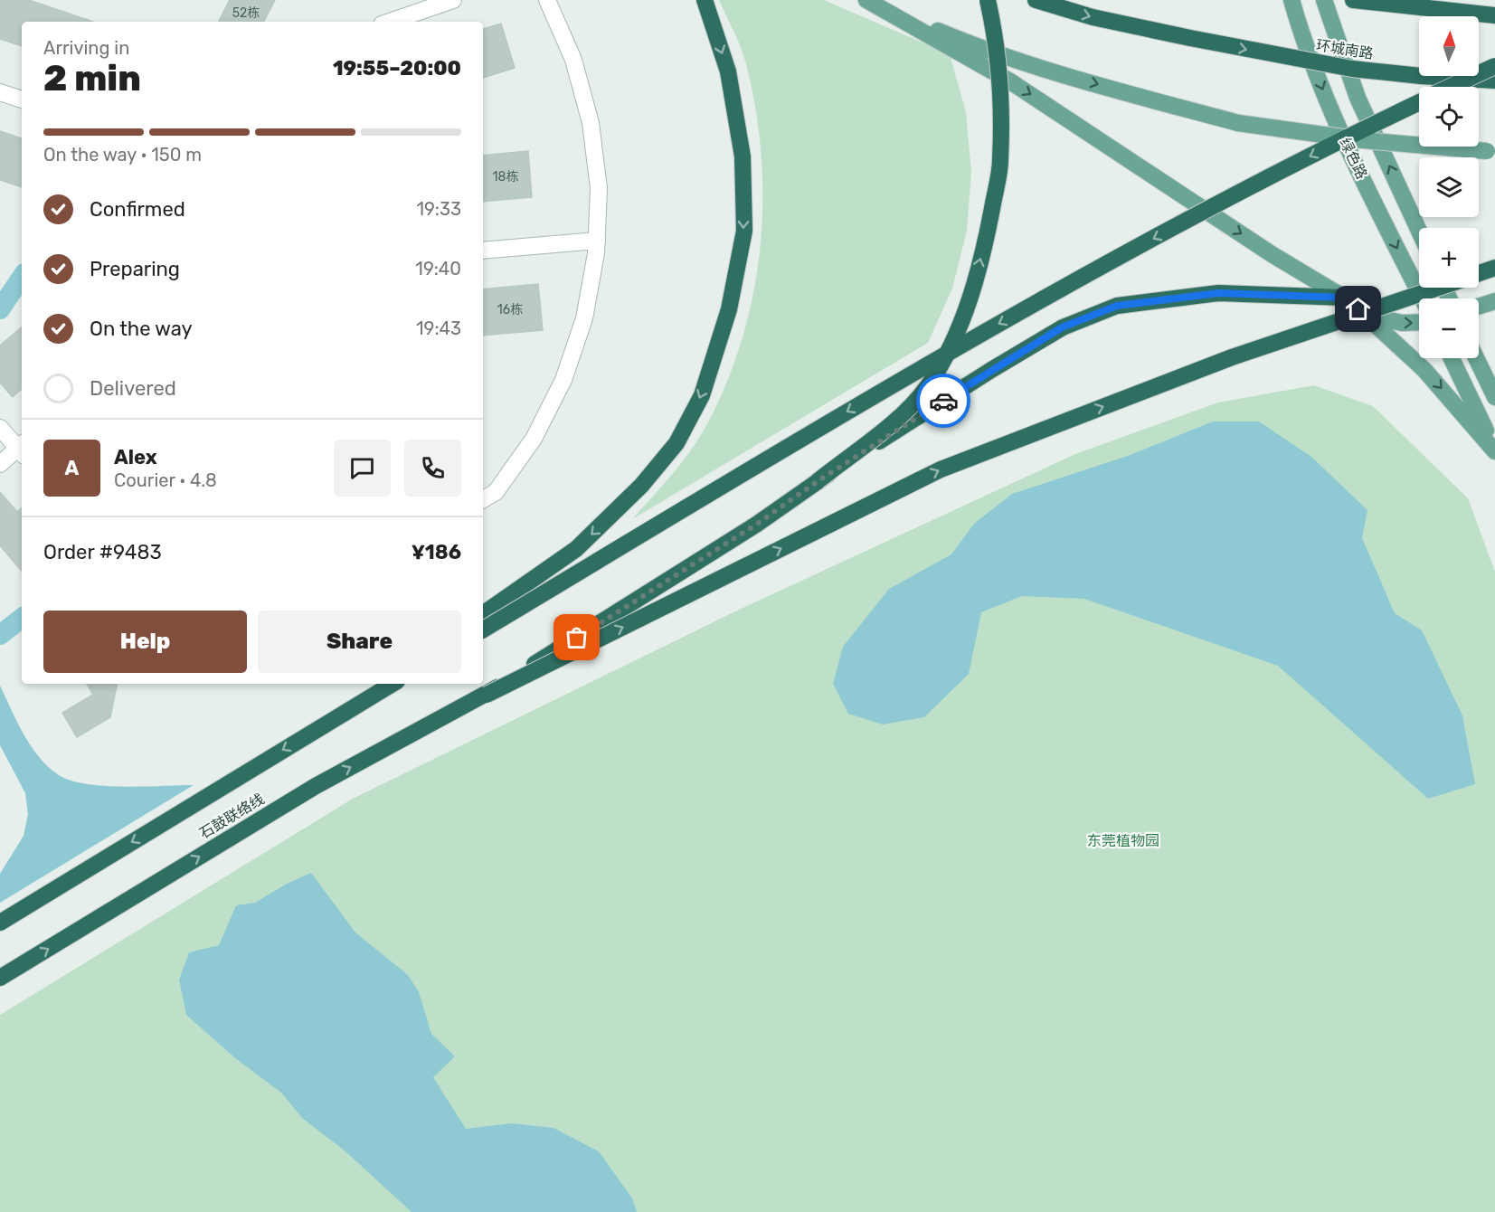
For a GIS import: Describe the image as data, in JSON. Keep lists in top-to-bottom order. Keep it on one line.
{"streets":{"highway":["环城南路","石鼓联络线"],"main road":["绿色路"]},"parks":["东莞植物园"],"house_numbers":["52栋","18栋","16栋"],"north":"top","page":{"map_buttons":["+","−"],"heading":["2 min","Arriving in","19:55–20:00"],"panel":["Alex","Courier · 4.8","Order #9483","¥186"],"bar":"On the way · 150 m","list":[["Confirmed","19:33"],["Preparing","19:40"],["On the way","19:43"],"Delivered"],"round":"A","buttons":["Help","Share"]}}
